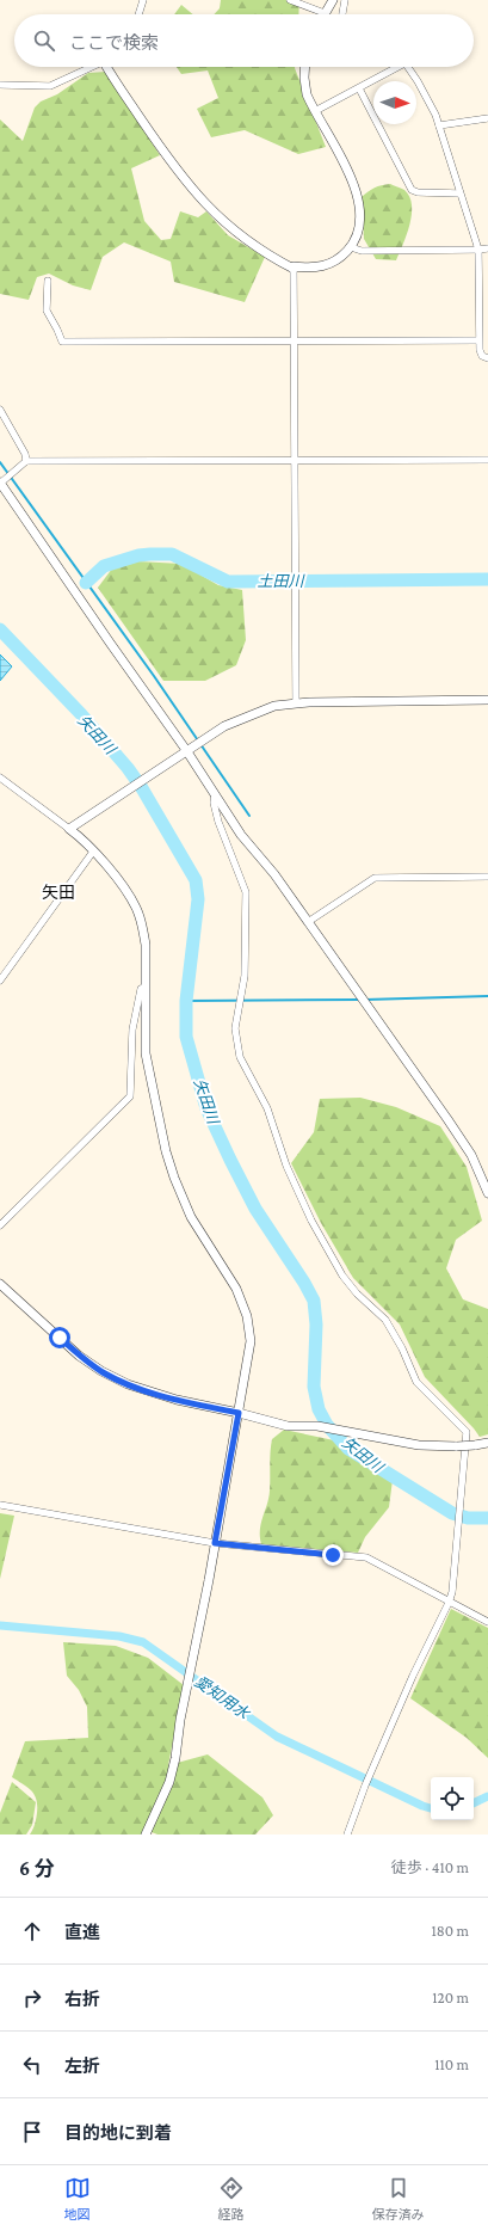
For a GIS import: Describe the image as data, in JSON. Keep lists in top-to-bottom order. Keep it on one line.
{"districts":["矢田"],"water":["土田川","矢田川","愛知用水"],"north":"right","page":{"search":"ここで検索","heading":["6 分","徒歩 · 410 m"],"list":[["直進","180 m"],["右折","120 m"],["左折","110 m"],"目的地に到着"],"nav":["地図","経路","保存済み"]}}
